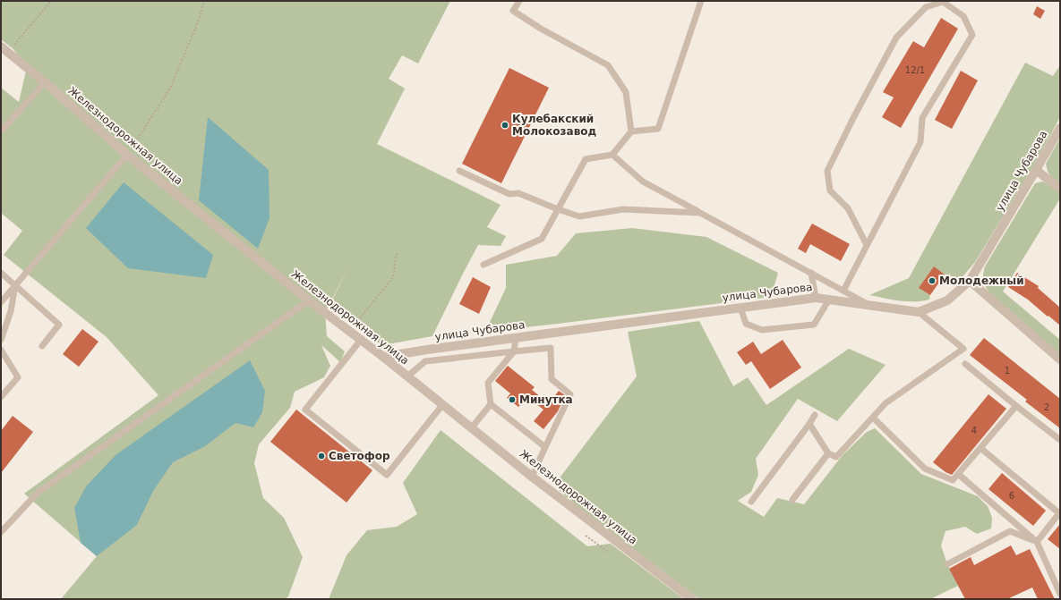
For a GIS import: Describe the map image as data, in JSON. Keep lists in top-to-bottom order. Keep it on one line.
{"streets":{"street":["Железнодорожная улица","улица Чубарова"]},"crossings":[["Железнодорожная улица","улица Чубарова"]],"places":["Кулебакский Молокозавод","Молодежный","Минутка","Светофор"],"house_numbers":["12/1","1","2","4","6"]}
